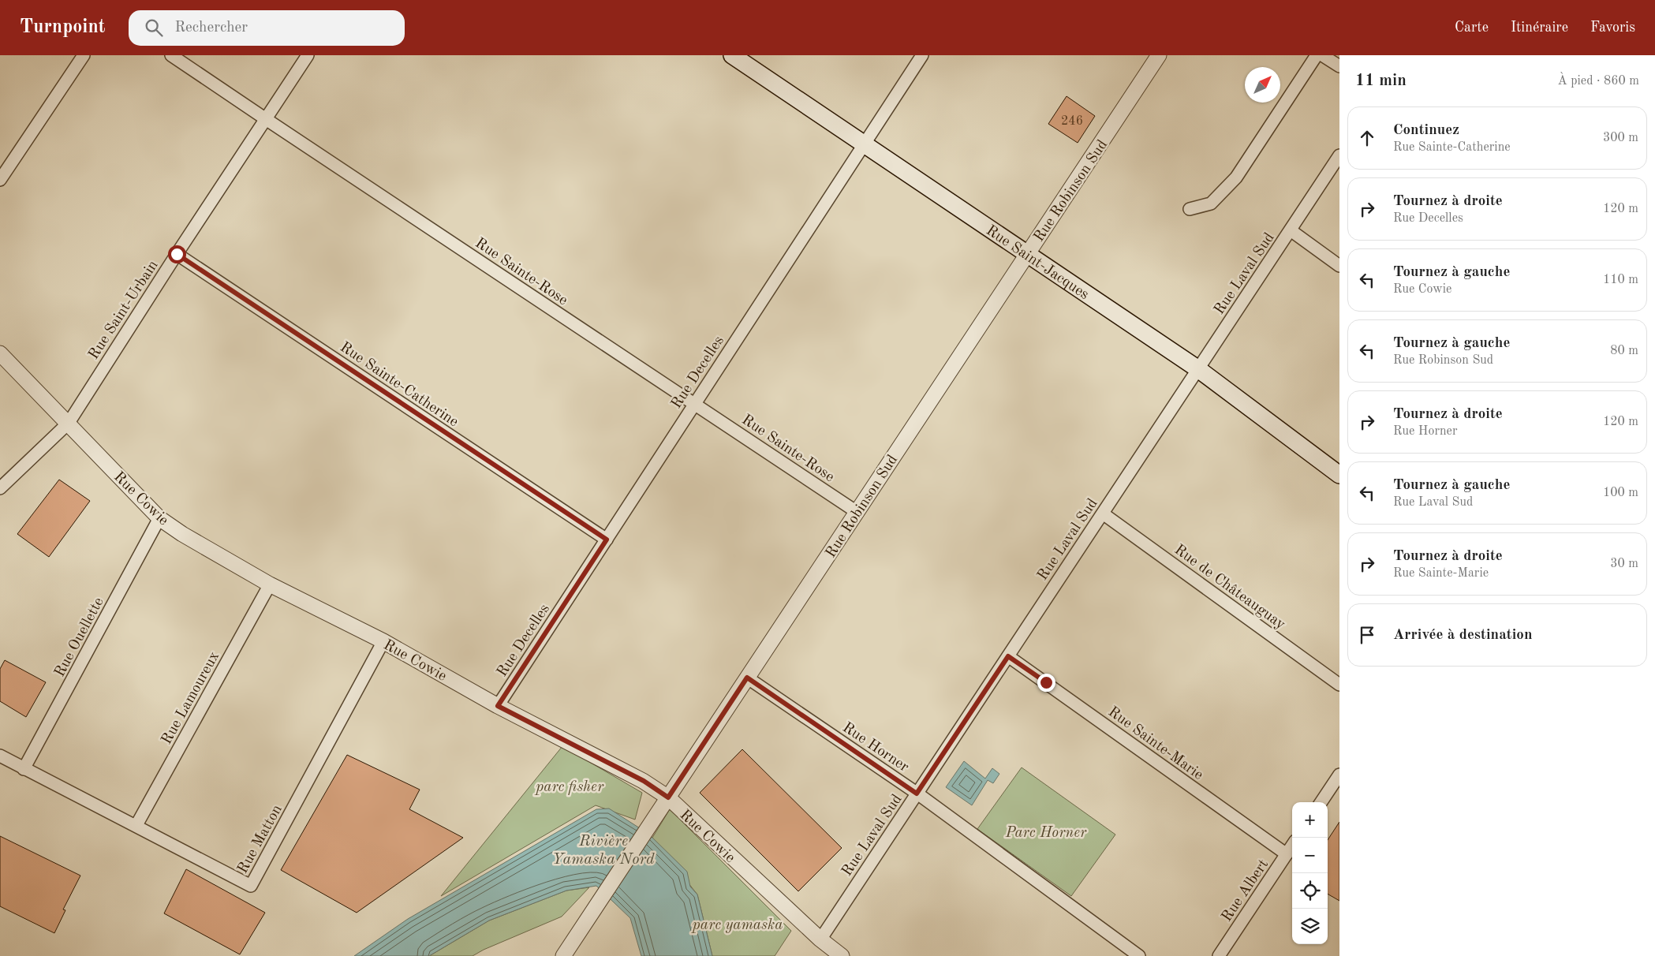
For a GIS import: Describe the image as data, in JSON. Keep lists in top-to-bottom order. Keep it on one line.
{"streets":{"main road":["Rue Saint-Jacques"],"street":["Rue Robinson Sud","Rue Sainte-Rose","Rue Laval Sud","Rue Saint-Urbain","Rue Decelles","Rue Sainte-Catherine","Rue Cowie","Rue de Châteauguay","Rue Ouellette","Rue Lamoureux","Rue Sainte-Marie","Rue Horner","Rue Matton","Rue Albert"]},"crossings":[["Rue Robinson Sud","Rue Saint-Jacques"],["Rue Robinson Sud","Rue Sainte-Rose"],["Rue Robinson Sud","Rue Cowie"],["Rue Robinson Sud","Rue Horner"],["Rue Saint-Jacques","Rue Laval Sud"],["Rue Saint-Jacques","Rue Decelles"],["Rue Sainte-Rose","Rue Saint-Urbain"],["Rue Sainte-Rose","Rue Decelles"],["Rue Laval Sud","Rue Cowie"],["Rue Laval Sud","Rue de Châteauguay"],["Rue Laval Sud","Rue Sainte-Marie"],["Rue Laval Sud","Rue Horner"],["Rue Saint-Urbain","Rue Sainte-Catherine"],["Rue Saint-Urbain","Rue Cowie"],["Rue Decelles","Rue Sainte-Catherine"],["Rue Decelles","Rue Cowie"],["Rue Cowie","Rue Ouellette"],["Rue Cowie","Rue Lamoureux"],["Rue Cowie","Rue Matton"],["Rue Ouellette","Rue Matton"],["Rue Lamoureux","Rue Matton"],["Rue Sainte-Marie","Rue Albert"]],"water":["Rivière Yamaska Nord"],"parks":["parc fisher","Parc Horner","parc yamaska"],"house_numbers":["246"],"north":"top right","page":{"header":"Turnpoint","search":"Rechercher","nav":["Carte","Itinéraire","Favoris"],"heading":["11 min","À pied · 860 m"],"list":[["Continuez","Rue Sainte-Catherine","300 m"],["Tournez à droite","Rue Decelles","120 m"],["Tournez à gauche","Rue Cowie","110 m"],["Tournez à gauche","Rue Robinson Sud","80 m"],["Tournez à droite","Rue Horner","120 m"],["Tournez à gauche","Rue Laval Sud","100 m"],["Tournez à droite","Rue Sainte-Marie","30 m"],"Arrivée à destination"],"map_buttons":["+","−"]}}
